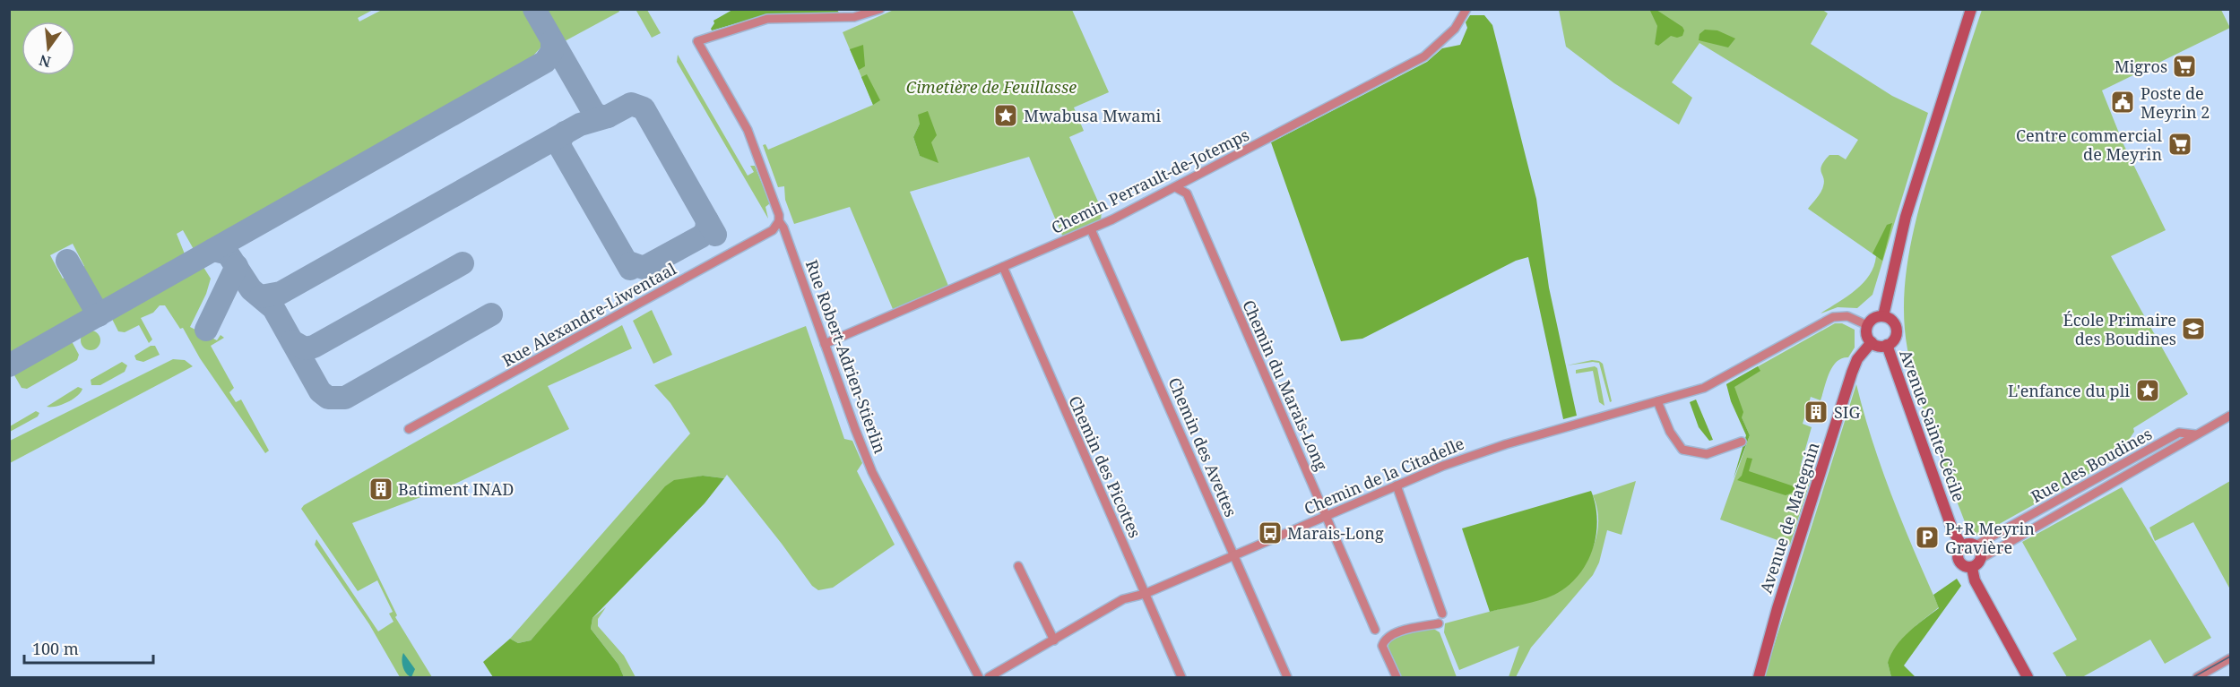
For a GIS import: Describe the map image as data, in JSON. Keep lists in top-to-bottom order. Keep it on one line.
{"streets":{"main road":["Avenue Sainte-Cécile","Avenue de Mategnin"],"street":["Chemin Perrault-de-Jotemps","Rue Alexandre-Liwentaal","Rue Robert-Adrien-Stierlin","Chemin du Marais-Long","Chemin des Avettes","Rue des Boudines","Chemin des Picottes","Chemin de la Citadelle"]},"crossings":[["Chemin Perrault-de-Jotemps","Rue Robert-Adrien-Stierlin"],["Chemin Perrault-de-Jotemps","Chemin du Marais-Long"],["Chemin Perrault-de-Jotemps","Chemin des Avettes"],["Chemin Perrault-de-Jotemps","Chemin des Picottes"],["Rue Alexandre-Liwentaal","Rue Robert-Adrien-Stierlin"],["Chemin du Marais-Long","Chemin de la Citadelle"],["Avenue Sainte-Cécile","Rue des Boudines"],["Avenue Sainte-Cécile","Chemin de la Citadelle"],["Avenue Sainte-Cécile","Avenue de Mategnin"],["Chemin des Avettes","Chemin de la Citadelle"],["Chemin des Picottes","Chemin de la Citadelle"],["Chemin de la Citadelle","Avenue de Mategnin"]],"parks":["Cimetière de Feuillasse"],"places":{"supermarket":["Migros","Centre commercial de Meyrin"],"public building":["Poste de Meyrin 2"],"place":["Mwabusa Mwami","L'enfance du pli"],"school or university":["École Primaire des Boudines"],"building":["SIG","Batiment INAD"],"bus stop":["Marais-Long"],"parking":["P+R Meyrin Gravière"]},"scale_bar":"100 m","north":"bottom"}
